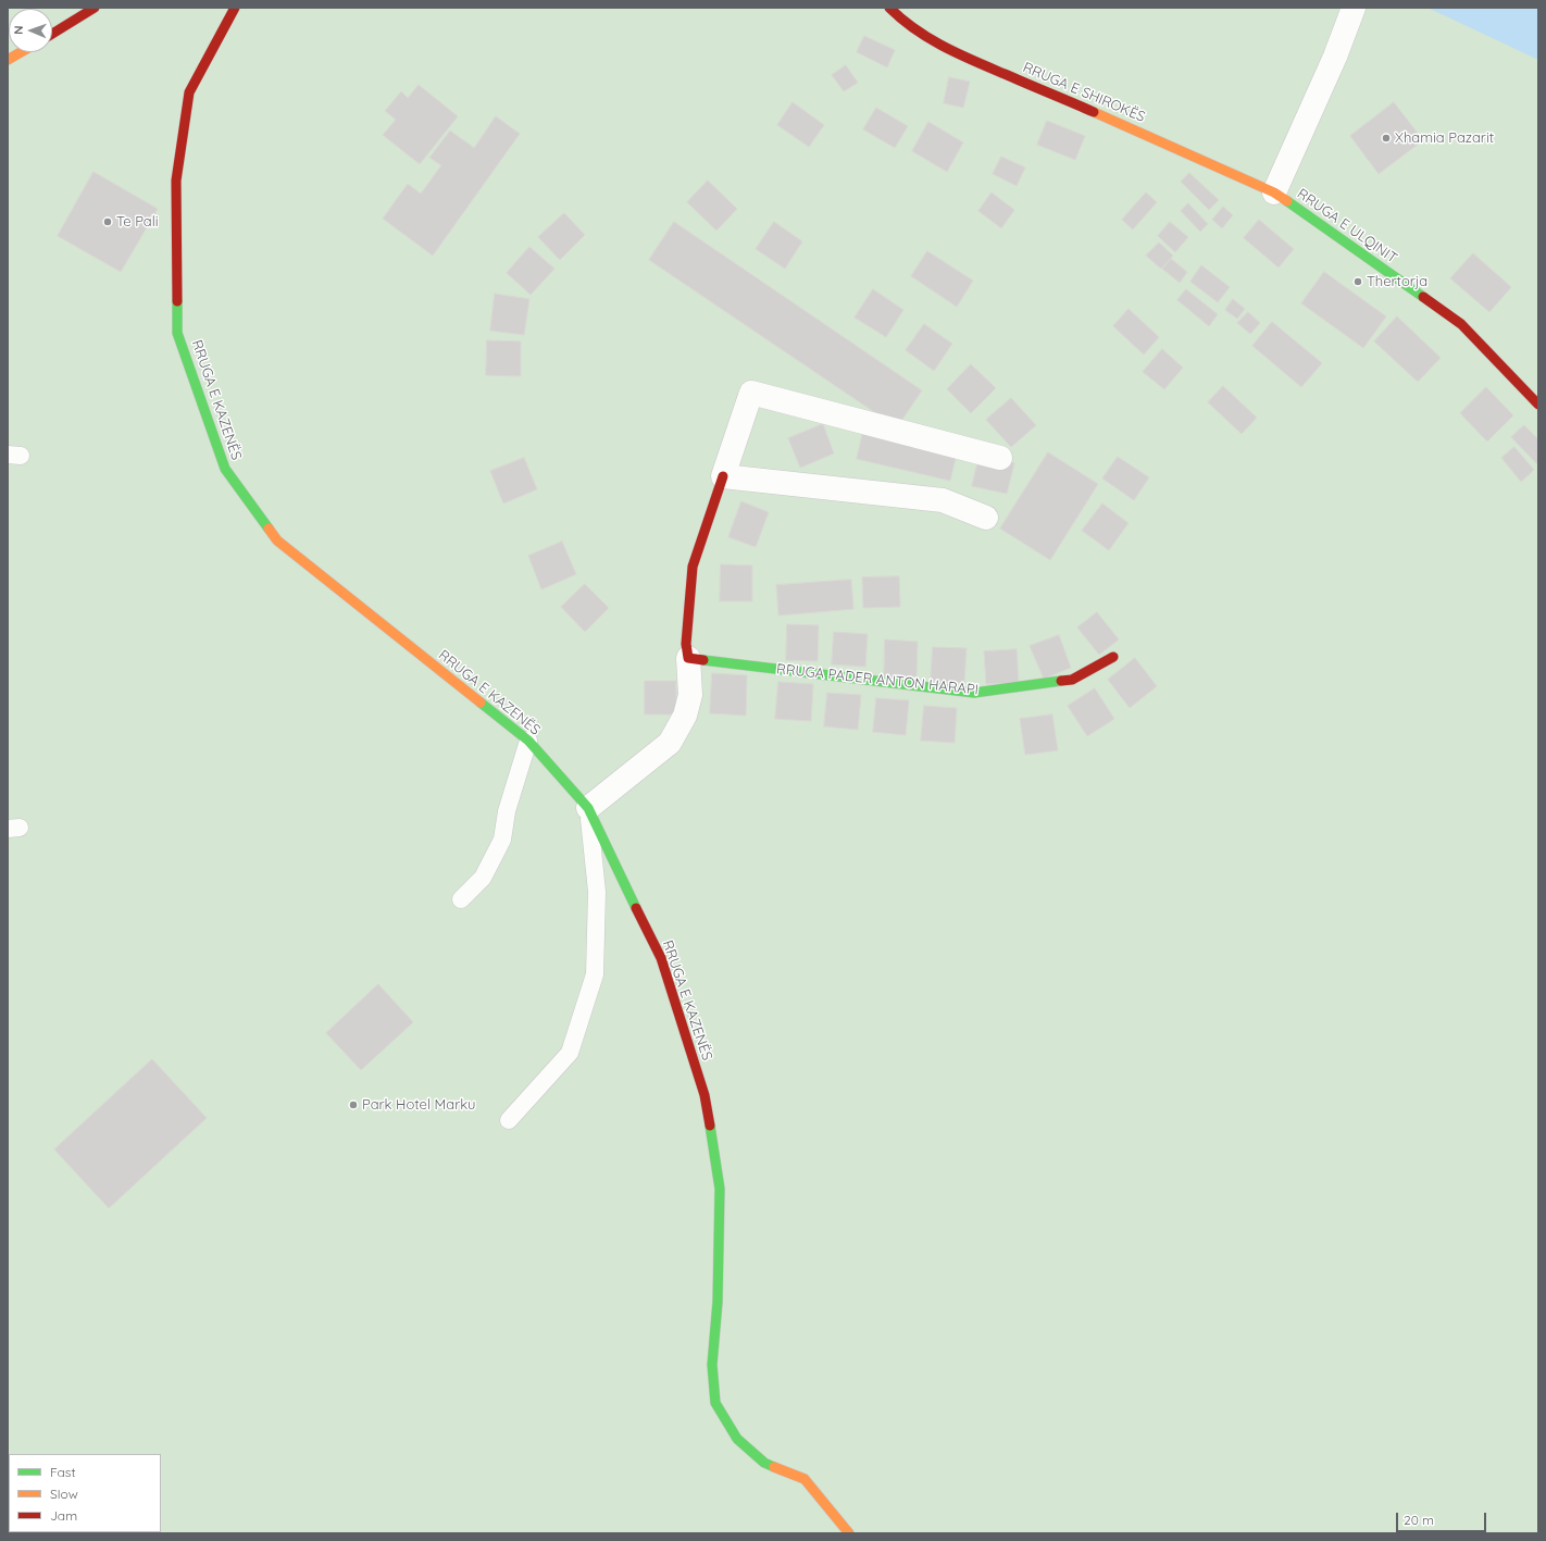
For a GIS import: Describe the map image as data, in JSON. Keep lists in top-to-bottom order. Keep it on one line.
{"streets":{"street":["RRUGA E SHIROKËS","RRUGA E ULQINIT","RRUGA E KAZENËS","RRUGA PADER ANTON HARAPI"]},"crossings":[["RRUGA E SHIROKËS","RRUGA E ULQINIT"]],"places":["Xhamia Pazarit","Te Pali","Thertorja","Park Hotel Marku"],"legend":["Fast","Slow","Jam"],"scale_bar":"20 m","north":"left"}
